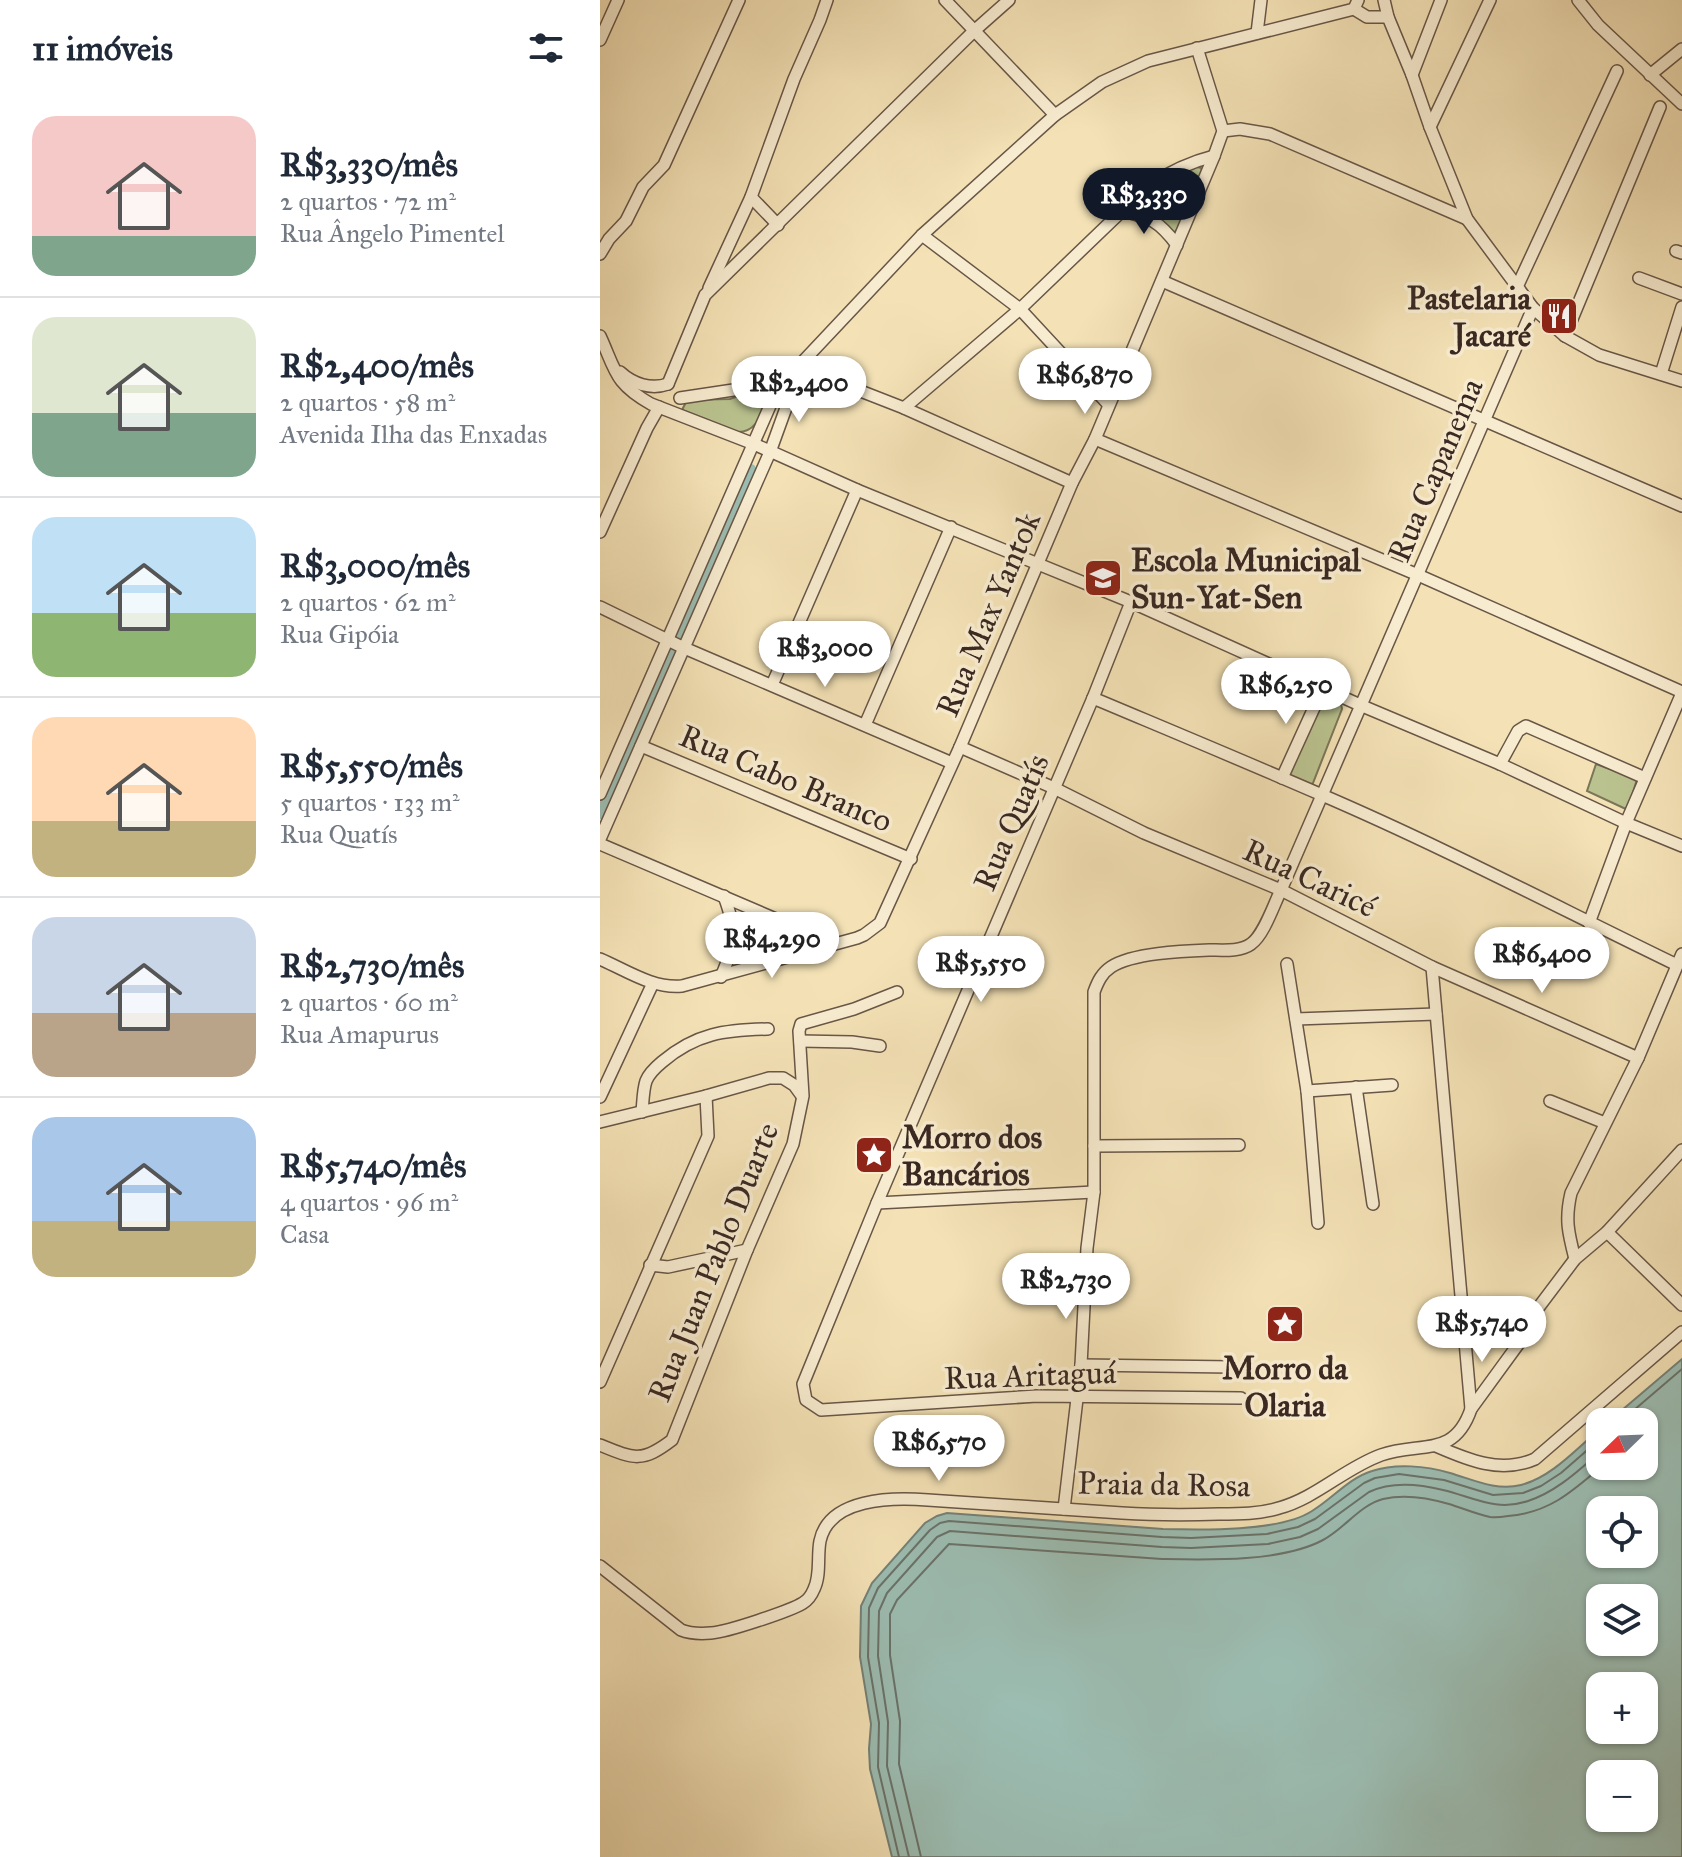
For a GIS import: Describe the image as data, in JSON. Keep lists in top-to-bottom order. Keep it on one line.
{"streets":{"street":["Rua Capanema","Rua Max Yantok","Rua Cabo Branco","Rua Quatís","Rua Caricé","Rua Juan Pablo Duarte","Rua Aritaguá","Praia da Rosa"]},"crossings":[["Rua Capanema","Rua Caricé"],["Rua Max Yantok","Rua Cabo Branco"],["Rua Max Yantok","Rua Caricé"],["Rua Quatís","Rua Caricé"],["Rua Quatís","Rua Aritaguá"]],"places":{"restaurant":["Pastelaria Jacaré"],"school or university":["Escola Municipal Sun-Yat-Sen"],"place":["Morro dos Bancários","Morro da Olaria"]},"north":"bottom left","page":{"heading":"11 imóveis","list":[{"name":"R$3,330/mês","note":"2 quartos · 72 m² · Rua Ângelo Pimentel"},{"name":"R$2,400/mês","note":"2 quartos · 58 m² · Avenida Ilha das Enxadas"},{"name":"R$3,000/mês","note":"2 quartos · 62 m² · Rua Gipóia"},{"name":"R$5,550/mês","note":"5 quartos · 133 m² · Rua Quatís"},{"name":"R$2,730/mês","note":"2 quartos · 60 m² · Rua Amapurus"},{"name":"R$5,740/mês","note":"4 quartos · 96 m² · Casa"}],"price":["R$3,330","R$6,870","R$2,400","R$3,000","R$6,250","R$4,290","R$6,400","R$5,550","R$2,730","R$5,740","R$6,570"],"map_buttons":["+","−"]}}
